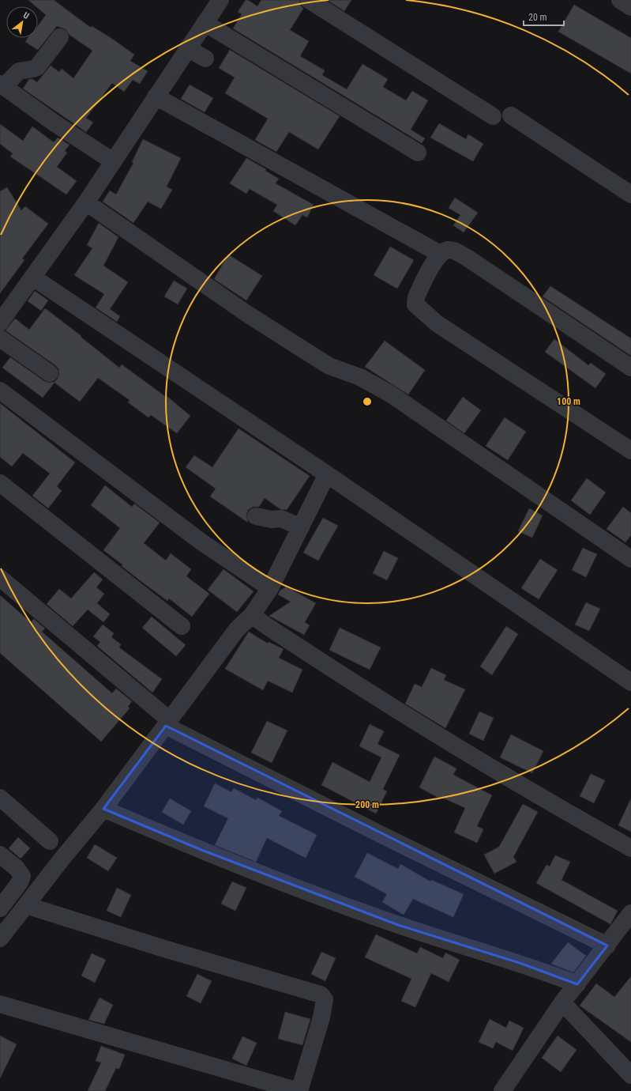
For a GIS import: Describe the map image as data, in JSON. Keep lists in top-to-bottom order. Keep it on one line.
{"scale_bar":"20 m","north":"top right","rings":["100 m","200 m"]}
